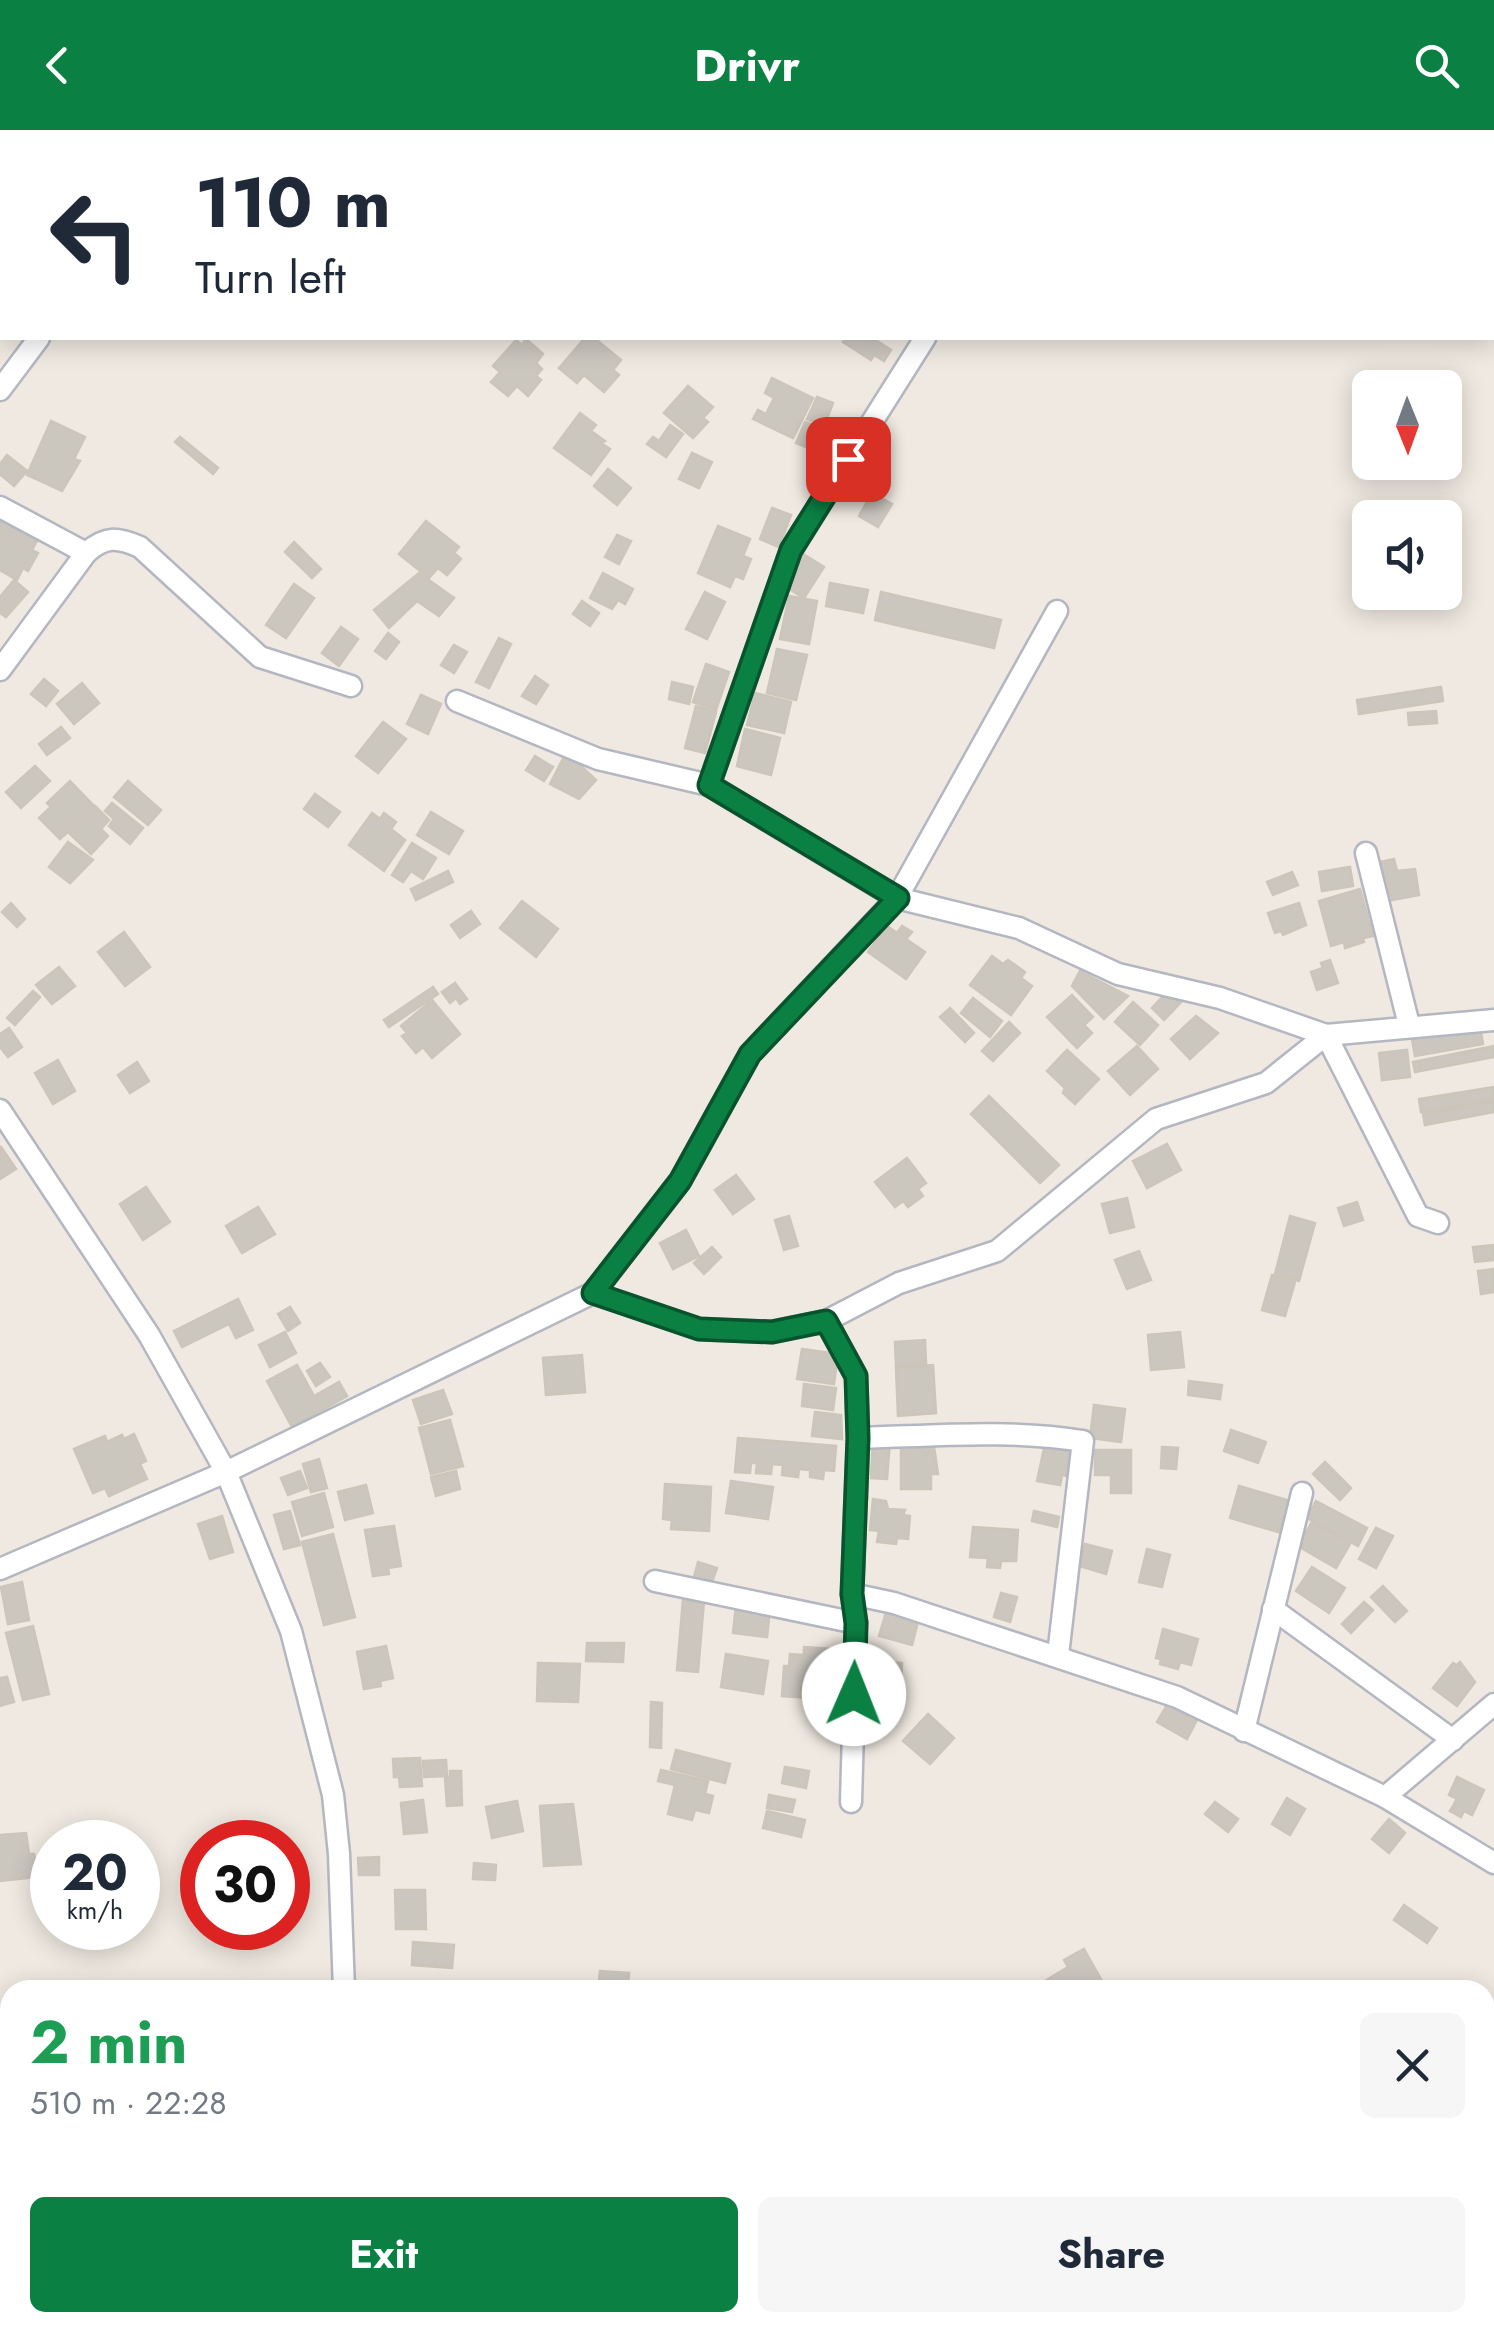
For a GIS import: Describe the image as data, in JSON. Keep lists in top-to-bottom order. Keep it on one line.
{"north":"bottom","page":{"header":"Drivr","turn":["110 m","Turn left"],"speed":"20 km/h","limit":"30","heading":["2 min","510 m · 22:28"],"buttons":["Exit","Share"]}}
